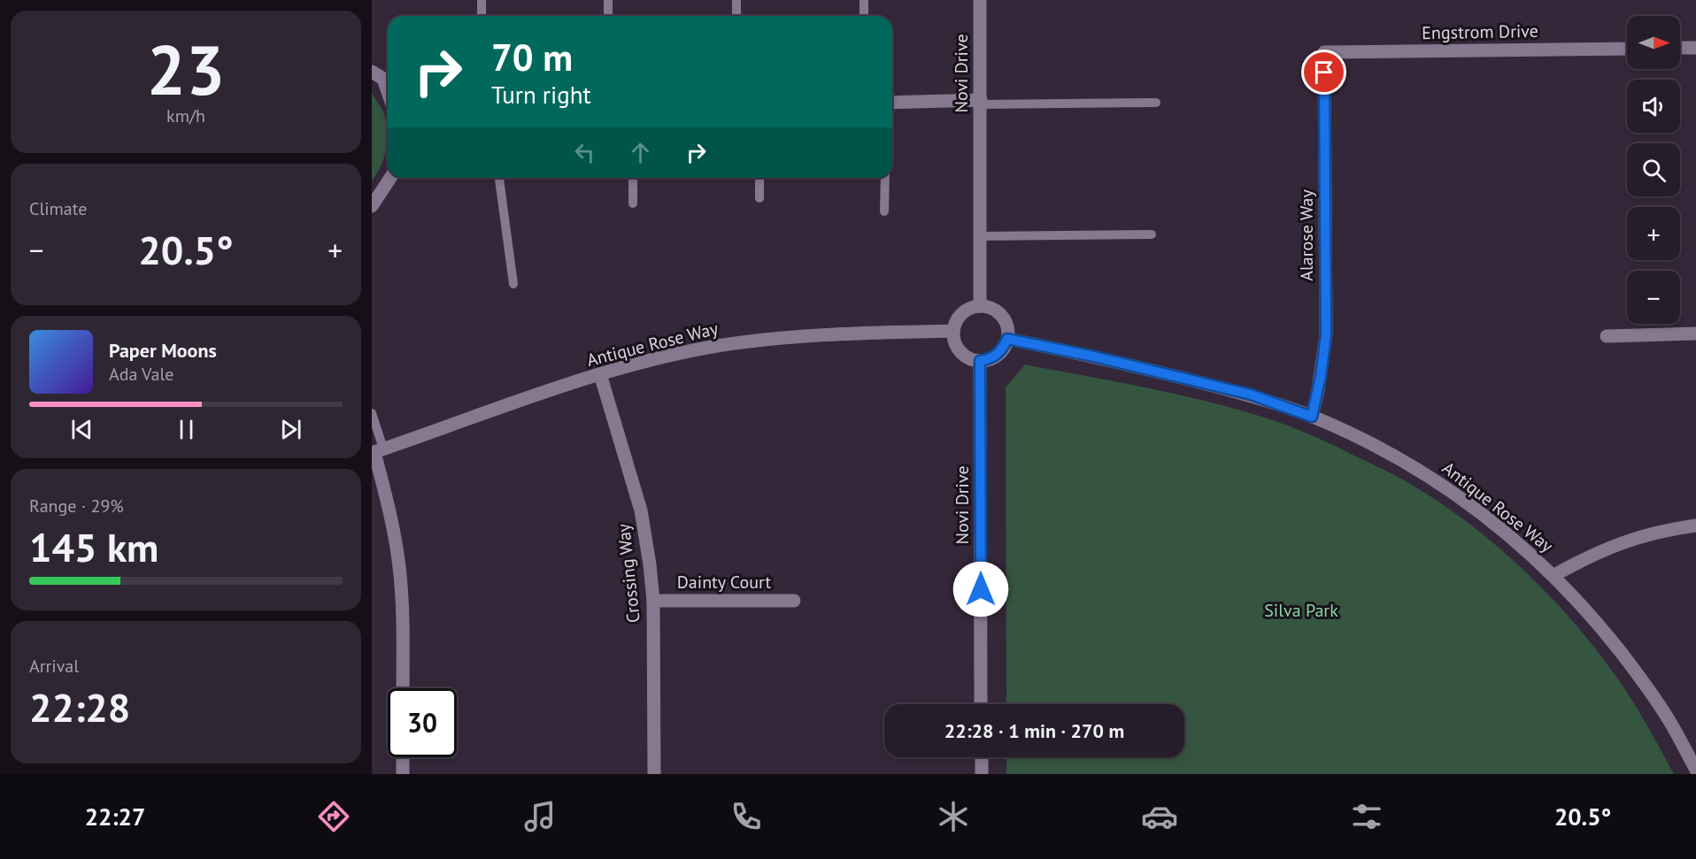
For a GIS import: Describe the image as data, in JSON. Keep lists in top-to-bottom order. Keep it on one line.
{"streets":{"street":["Engstrom Drive","Novi Drive","Alarose Way","Antique Rose Way","Crossing Way","Dainty Court"]},"crossings":[["Engstrom Drive","Alarose Way"],["Novi Drive","Antique Rose Way"],["Alarose Way","Antique Rose Way"],["Antique Rose Way","Crossing Way"],["Crossing Way","Dainty Court"]],"parks":["Silva Park"],"north":"right","page":{"tile":[["23","km/h"],"Climate",["Range · 29%","145 km"],["Arrival","22:28"]],"map_buttons":["+","−"],"turn":["70 m","Turn right"],"heat":["−","20.5°","+"],"song":["Paper Moons","Ada Vale"],"limit":"30","trip":"22:28 · 1 min · 270 m","tabs":["22:27","20.5°"]}}
